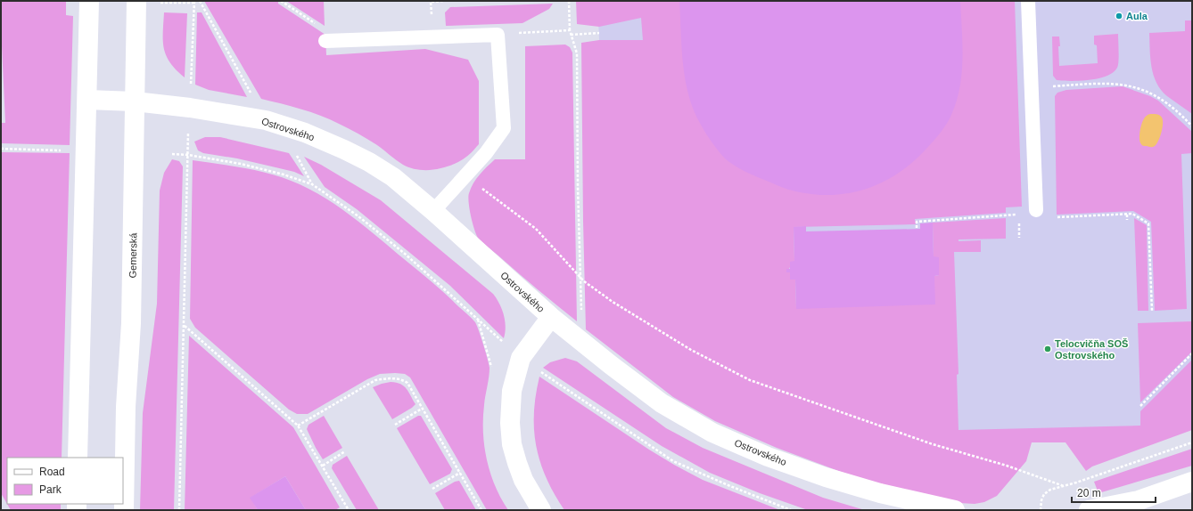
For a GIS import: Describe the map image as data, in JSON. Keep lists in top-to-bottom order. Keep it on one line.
{"streets":{"street":["Ostrovského","Gemerská"]},"crossings":[["Ostrovského","Gemerská"]],"places":["Aula","Telocvičňa SOŠ Ostrovského"],"legend":["Road","Park"],"scale_bar":"20 m"}
